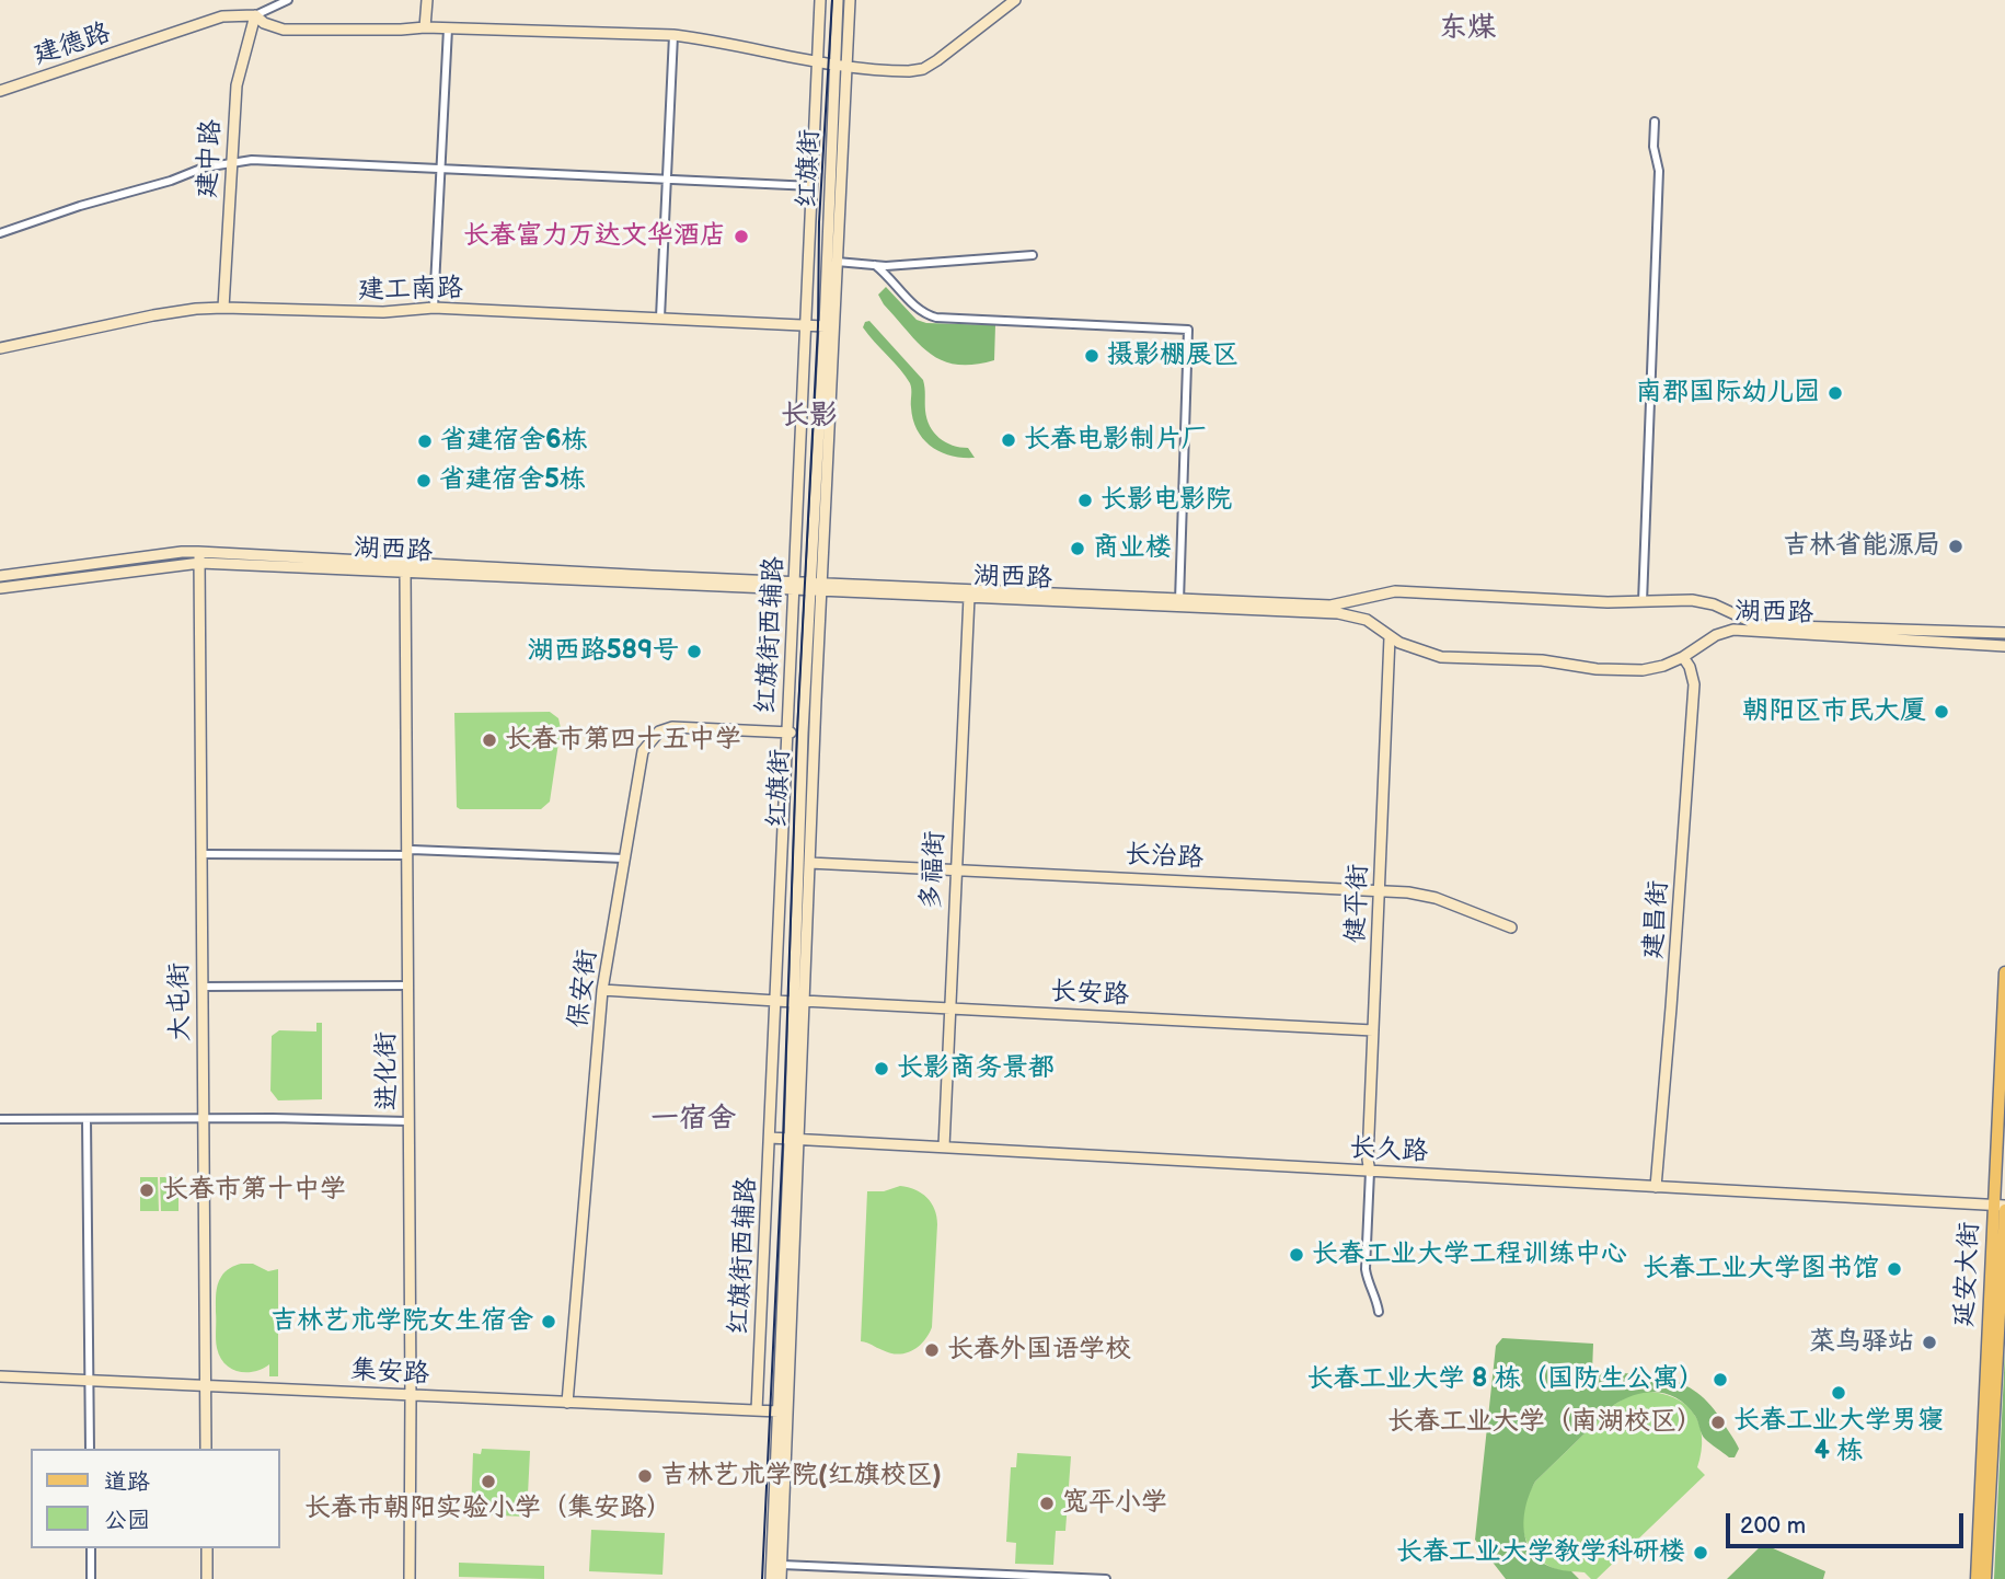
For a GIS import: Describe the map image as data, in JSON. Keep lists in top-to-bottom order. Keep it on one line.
{"streets":{"main road":["延安大街"],"street":["建德路","建中路","红旗街","建工南路","湖西路","红旗街西辅路","长治路","多福街","健平街","建昌街","保安街","长安路","大屯街","进化街","长久路","集安路"]},"crossings":[["建德路","建中路"],["建中路","建工南路"],["红旗街","建工南路"],["红旗街","湖西路"],["红旗街","长治路"],["红旗街","保安街"],["红旗街","长安路"],["红旗街","长久路"],["红旗街","集安路"],["建工南路","红旗街西辅路"],["湖西路","红旗街西辅路"],["湖西路","多福街"],["湖西路","健平街"],["湖西路","建昌街"],["湖西路","大屯街"],["湖西路","进化街"],["红旗街西辅路","保安街"],["红旗街西辅路","长安路"],["红旗街西辅路","长久路"],["红旗街西辅路","集安路"],["长治路","多福街"],["长治路","健平街"],["多福街","长安路"],["多福街","长久路"],["健平街","长安路"],["健平街","长久路"],["建昌街","长久路"],["保安街","长安路"],["保安街","集安路"],["大屯街","集安路"],["进化街","集安路"],["长久路","延安大街"]],"districts":["东煤","长影","一宿舍"],"places":["长春富力万达文华酒店","摄影棚展区","南郡国际幼儿园","长春电影制片厂","省建宿舍6栋","省建宿舍5栋","长影电影院","吉林省能源局","商业楼","湖西路589号","朝阳区市民大厦","长春市第四十五中学","长影商务景都","长春市第十中学","长春工业大学工程训练中心","长春工业大学图书馆","吉林艺术学院女生宿舍","菜鸟驿站","长春外国语学校","长春工业大学 8 栋（国防生公寓）","长春工业大学男寝 4 栋","长春工业大学（南湖校区）","吉林艺术学院(红旗校区)","长春市朝阳实验小学（集安路）","宽平小学","长春工业大学教学科研楼"],"legend":["道路","公园"],"scale_bar":"200 m"}
